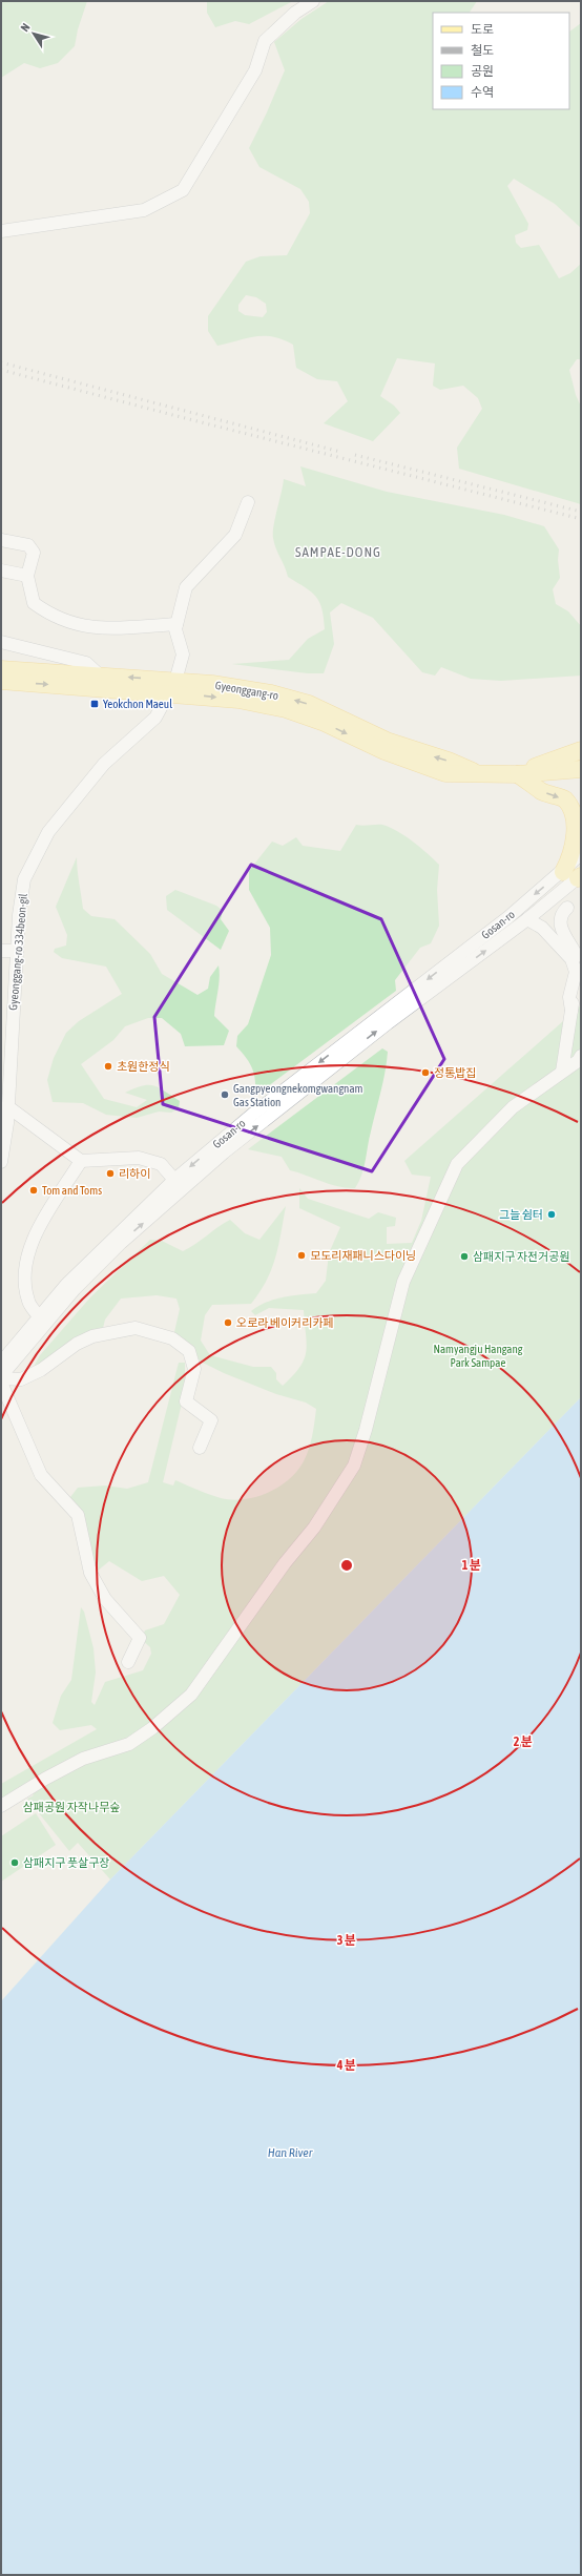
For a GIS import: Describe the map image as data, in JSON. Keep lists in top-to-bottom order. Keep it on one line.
{"streets":{"main road":["Gyeonggang-ro"],"street":["Gosan-ro","Gyeonggang-ro 334beon-gil"]},"crossings":[["Gyeonggang-ro","Gyeonggang-ro 334beon-gil"]],"districts":["SAMPAE-DONG"],"water":["Han River"],"parks":["Namyangju Hangang Park Sampae","삼패공원 자작나무숲"],"places":{"transit":["Yeokchon Maeul"],"other":["초원한정식","정통밥집","Gangpyeongnekomgwangnam Gas Station","리하이","Tom and Toms","그늘 쉼터","모도리재패니스다이닝","삼패지구 자전거공원","오로라 베이커리카페","삼패지구 풋살구장"]},"legend":["도로","철도","공원","수역"],"north":"top left","rings":["1 분","2 분","3 분","4 분"]}
